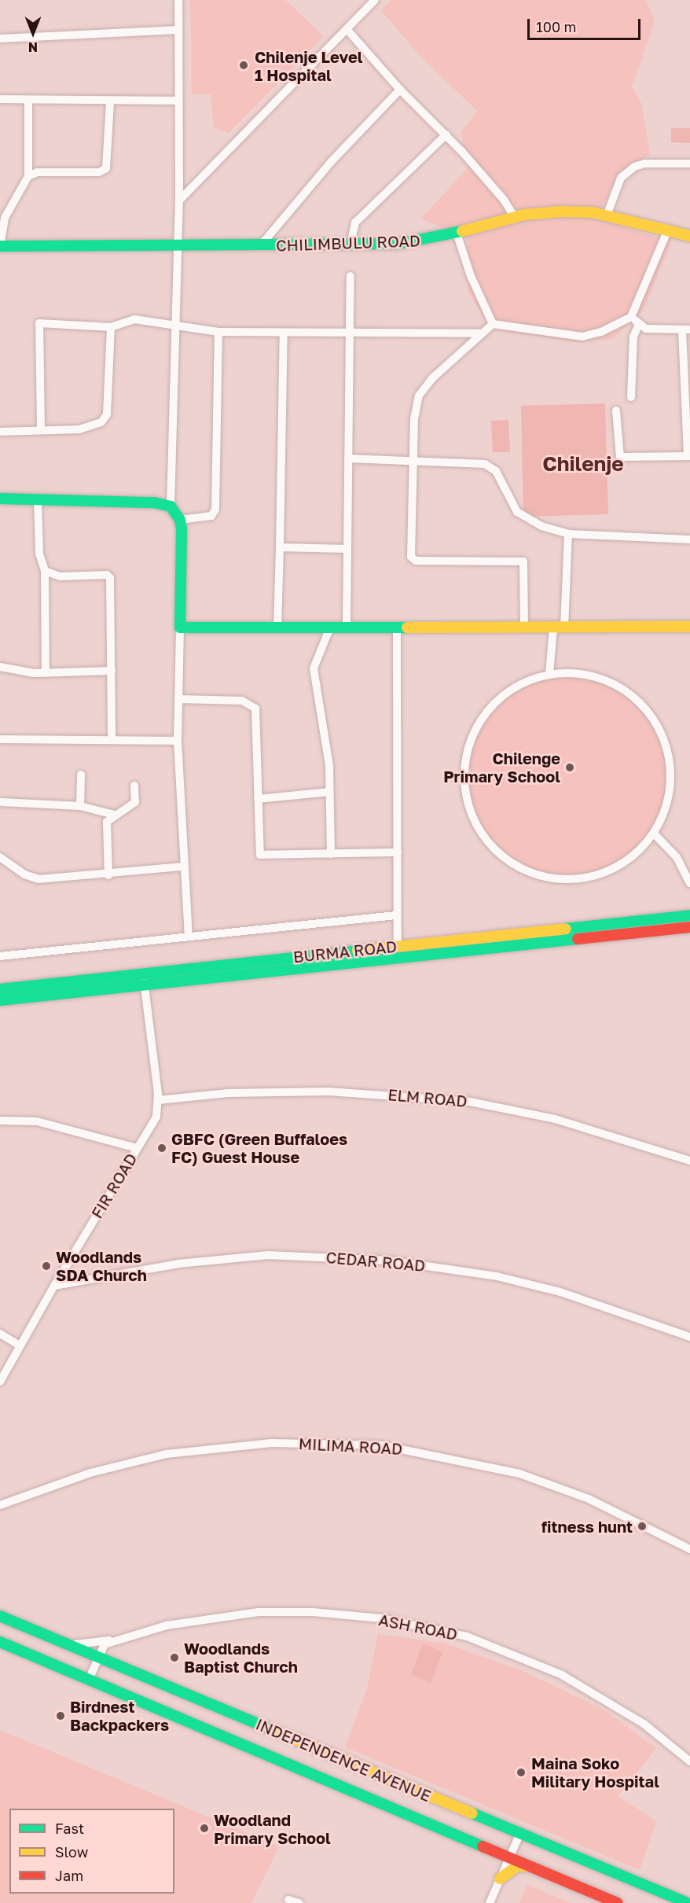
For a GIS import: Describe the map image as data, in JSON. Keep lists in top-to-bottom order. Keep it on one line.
{"streets":{"main road":["CHILIMBULU ROAD","BURMA ROAD","INDEPENDENCE AVENUE"],"street":["ELM ROAD","FIR ROAD","CEDAR ROAD","MILIMA ROAD","ASH ROAD"]},"crossings":[["BURMA ROAD","FIR ROAD"],["ELM ROAD","FIR ROAD"],["FIR ROAD","CEDAR ROAD"],["ASH ROAD","INDEPENDENCE AVENUE"]],"districts":["Chilenje"],"places":["Chilenje Level 1 Hospital","Chilenge Primary School","GBFC (Green Buffaloes FC) Guest House","Woodlands SDA Church","fitness hunt","Woodlands Baptist Church","Birdnest Backpackers","Maina Soko Military Hospital","Woodland Primary School"],"legend":["Fast","Slow","Jam"],"scale_bar":"100 m","north":"bottom"}
